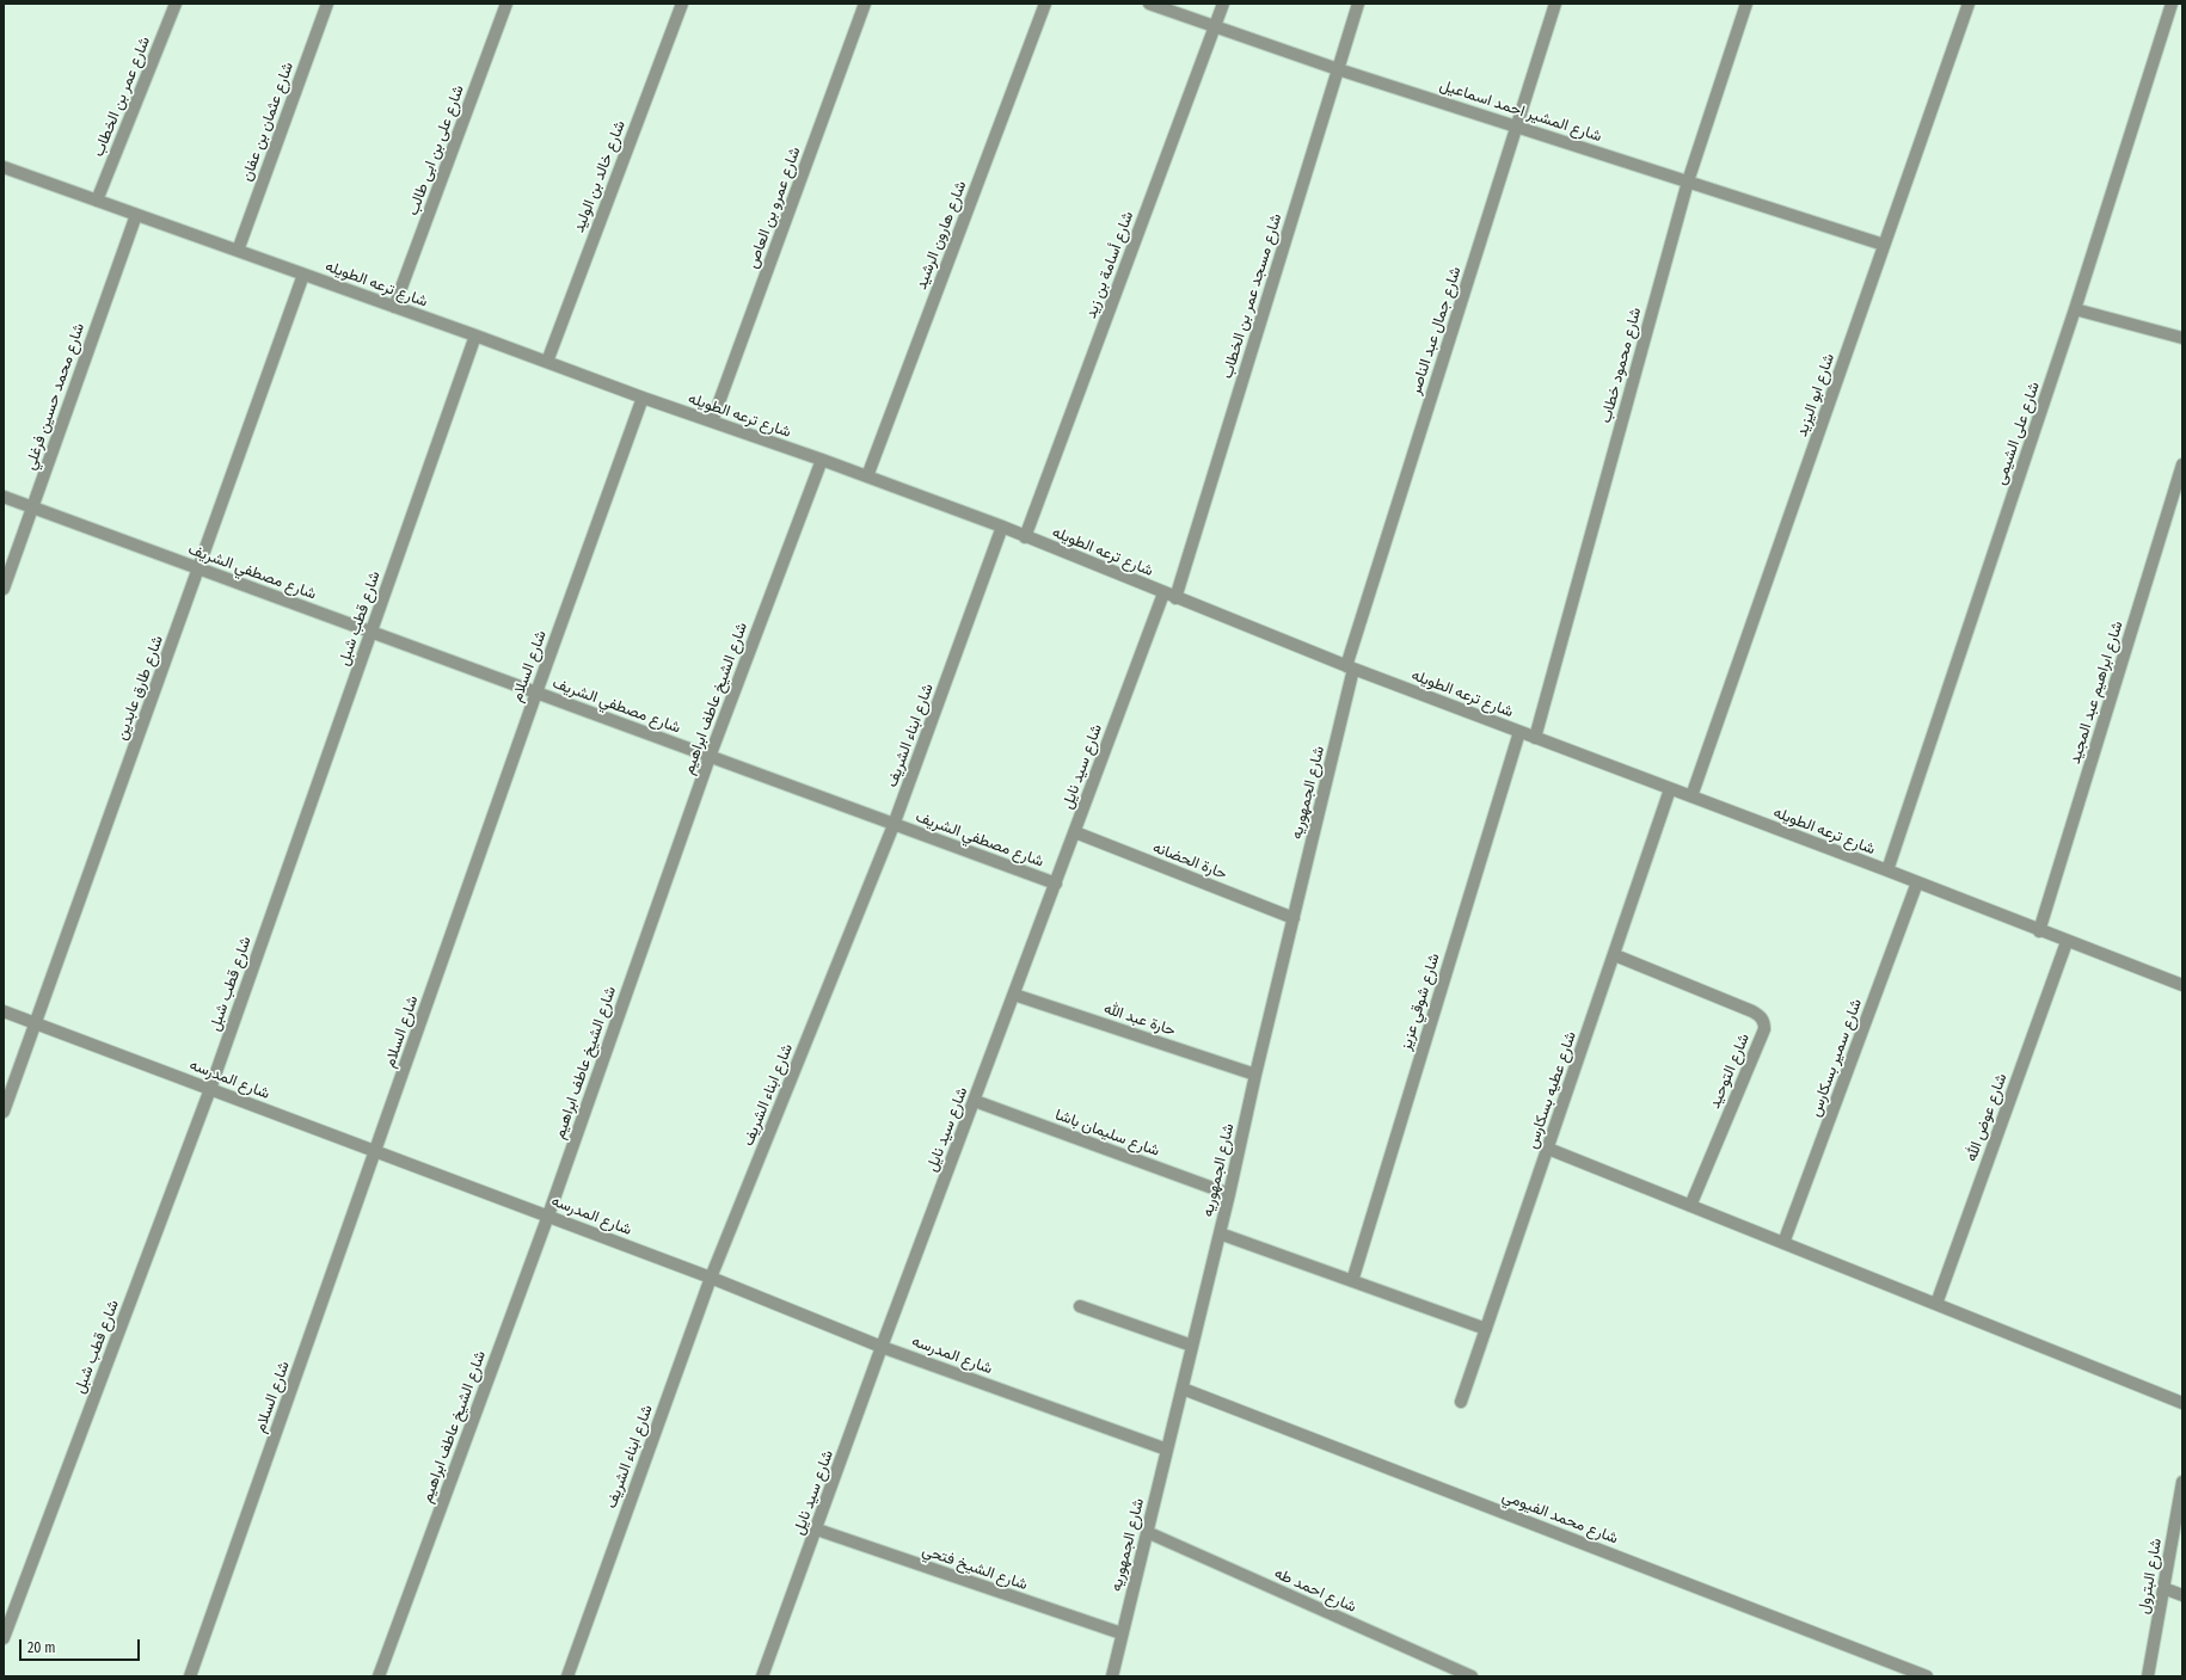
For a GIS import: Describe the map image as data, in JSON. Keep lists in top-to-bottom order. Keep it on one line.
{"streets":{"street":["شارع عمر بن الخطاب","شارع المشير احمد اسماعيل","شارع عثمان بن عفان","شارع على بن ابى طالب","شارع خالد بن الوليد","شارع عمرو بن العاص","شارع هارون الرشيد","شارع أسامة بن زيد","شارع ترعه الطويله","شارع مسجد عمر بن الخطاب","شارع جمال عبد الناصر","شارع محمود خطاب","شارع ابو اليزيد","شارع محمد حسين فرغلي","شارع على الشيمى","شارع مصطفي الشريف","شارع قطب شبل","شارع السلام","شارع طارق عابدين","شارع ابراهيم عبد المجيد","شارع الشيخ عاطف ابراهيم","شارع ابناء الشريف","شارع سيد نايل","شارع الجمهوريه","حارة الحضانه","شارع شوقي عزيز","حارة عبد الله","شارع سمير بسكارس","شارع التوحيد","شارع المدرسه","شارع عطيه بسكارس","شارع عوض الله","شارع سليمان باشا","شارع محمد الفيومي","شارع الشيخ فتحي","شارع البترول","شارع احمد طه"]},"crossings":[["شارع عمر بن الخطاب","شارع ترعه الطويله"],["شارع المشير احمد اسماعيل","شارع أسامة بن زيد"],["شارع المشير احمد اسماعيل","شارع مسجد عمر بن الخطاب"],["شارع المشير احمد اسماعيل","شارع جمال عبد الناصر"],["شارع المشير احمد اسماعيل","شارع محمود خطاب"],["شارع المشير احمد اسماعيل","شارع ابو اليزيد"],["شارع عثمان بن عفان","شارع ترعه الطويله"],["شارع على بن ابى طالب","شارع ترعه الطويله"],["شارع خالد بن الوليد","شارع ترعه الطويله"],["شارع عمرو بن العاص","شارع ترعه الطويله"],["شارع هارون الرشيد","شارع ترعه الطويله"],["شارع أسامة بن زيد","شارع ترعه الطويله"],["شارع ترعه الطويله","شارع مسجد عمر بن الخطاب"],["شارع ترعه الطويله","شارع جمال عبد الناصر"],["شارع ترعه الطويله","شارع محمود خطاب"],["شارع ترعه الطويله","شارع ابو اليزيد"],["شارع ترعه الطويله","شارع محمد حسين فرغلي"],["شارع ترعه الطويله","شارع على الشيمى"],["شارع ترعه الطويله","شارع قطب شبل"],["شارع ترعه الطويله","شارع السلام"],["شارع ترعه الطويله","شارع طارق عابدين"],["شارع ترعه الطويله","شارع ابراهيم عبد المجيد"],["شارع ترعه الطويله","شارع الشيخ عاطف ابراهيم"],["شارع ترعه الطويله","شارع ابناء الشريف"],["شارع ترعه الطويله","شارع سيد نايل"],["شارع ترعه الطويله","شارع الجمهوريه"],["شارع ترعه الطويله","شارع شوقي عزيز"],["شارع ترعه الطويله","شارع سمير بسكارس"],["شارع ترعه الطويله","شارع عطيه بسكارس"],["شارع ترعه الطويله","شارع عوض الله"],["شارع مسجد عمر بن الخطاب","شارع سيد نايل"],["شارع جمال عبد الناصر","شارع الجمهوريه"],["شارع محمد حسين فرغلي","شارع مصطفي الشريف"],["شارع مصطفي الشريف","شارع قطب شبل"],["شارع مصطفي الشريف","شارع السلام"],["شارع مصطفي الشريف","شارع طارق عابدين"],["شارع مصطفي الشريف","شارع الشيخ عاطف ابراهيم"],["شارع مصطفي الشريف","شارع ابناء الشريف"],["شارع مصطفي الشريف","شارع سيد نايل"],["شارع قطب شبل","شارع المدرسه"],["شارع السلام","شارع المدرسه"],["شارع طارق عابدين","شارع المدرسه"],["شارع الشيخ عاطف ابراهيم","شارع المدرسه"],["شارع ابناء الشريف","شارع المدرسه"],["شارع سيد نايل","حارة الحضانه"],["شارع سيد نايل","حارة عبد الله"],["شارع سيد نايل","شارع المدرسه"],["شارع سيد نايل","شارع سليمان باشا"],["شارع سيد نايل","شارع الشيخ فتحي"],["شارع الجمهوريه","حارة الحضانه"],["شارع الجمهوريه","حارة عبد الله"],["شارع الجمهوريه","شارع المدرسه"],["شارع الجمهوريه","شارع سليمان باشا"],["شارع الجمهوريه","شارع محمد الفيومي"],["شارع الجمهوريه","شارع الشيخ فتحي"],["شارع الجمهوريه","شارع احمد طه"],["شارع التوحيد","شارع عطيه بسكارس"]],"scale_bar":"20 m"}
